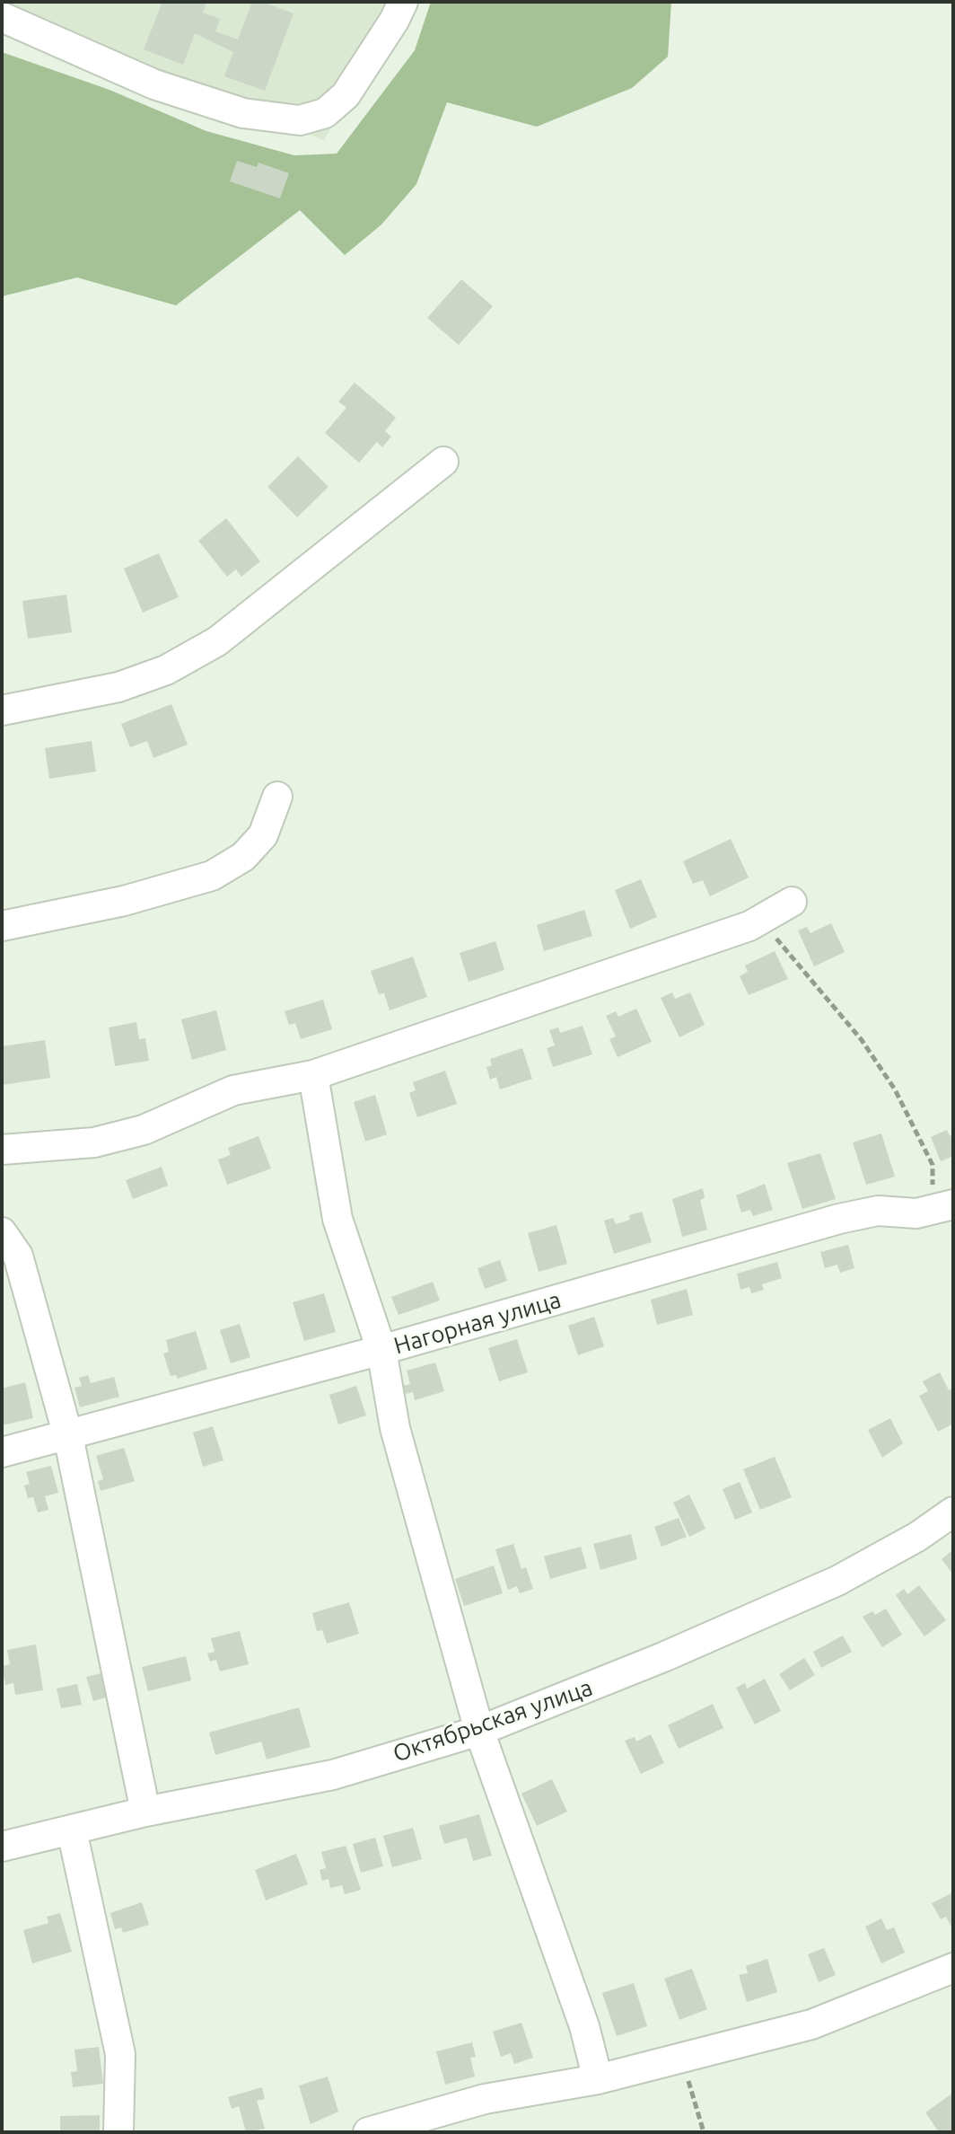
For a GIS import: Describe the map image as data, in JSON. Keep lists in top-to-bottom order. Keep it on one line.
{"streets":{"street":["Нагорная улица","Октябрьская улица"]}}
